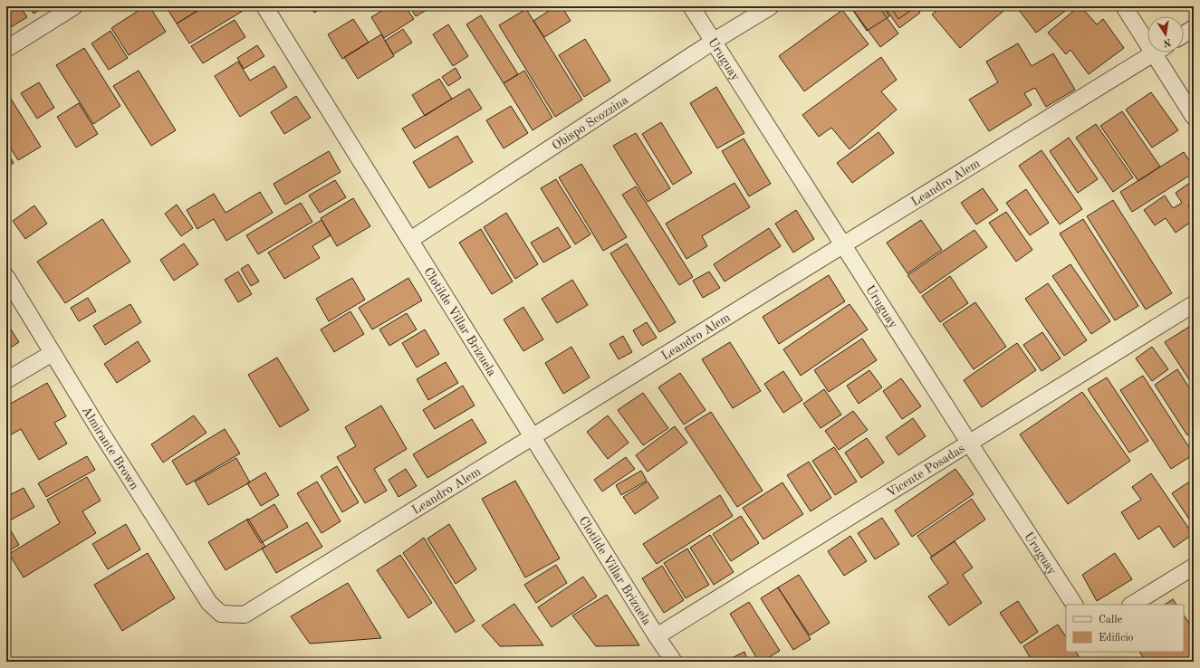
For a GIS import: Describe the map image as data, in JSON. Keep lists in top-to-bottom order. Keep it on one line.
{"streets":{"street":["Uruguay","Obispo Scozzina","Leandro Alem","Clotilde Villar Brizuela","Almirante Brown","Vicente Posadas"]},"crossings":[["Uruguay","Obispo Scozzina"],["Uruguay","Leandro Alem"],["Uruguay","Vicente Posadas"],["Obispo Scozzina","Clotilde Villar Brizuela"],["Leandro Alem","Clotilde Villar Brizuela"],["Leandro Alem","Almirante Brown"],["Clotilde Villar Brizuela","Vicente Posadas"]],"legend":["Calle","Edificio"],"north":"bottom"}
